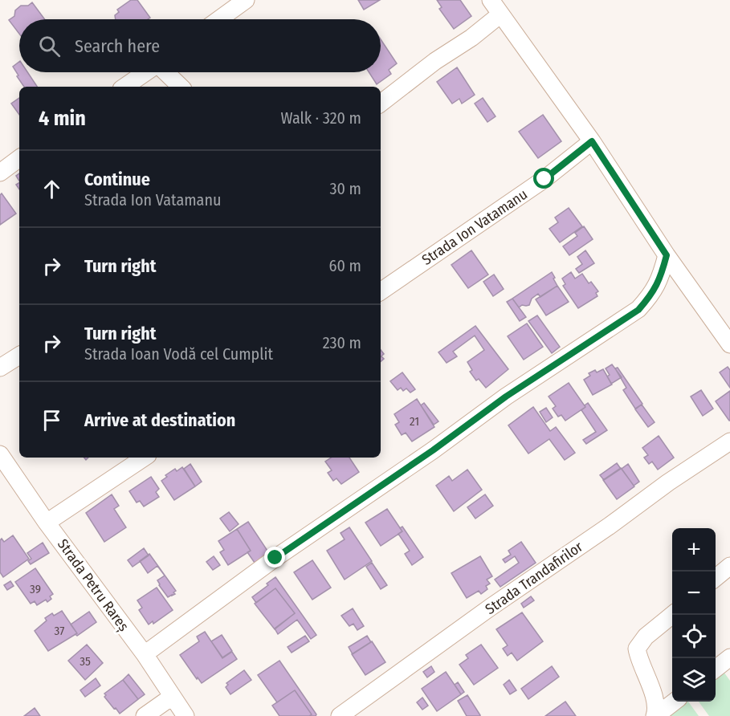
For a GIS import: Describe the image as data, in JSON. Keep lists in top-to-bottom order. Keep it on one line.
{"streets":{"street":["Strada Ion Vatamanu","Strada Trandafirilor","Strada Petru Rareș"]},"house_numbers":["21","39","37","35"],"page":{"search":"Search here","heading":["4 min","Walk · 320 m"],"list":[["Continue","Strada Ion Vatamanu","30 m"],["Turn right","60 m"],["Turn right","Strada Ioan Vodă cel Cumplit","230 m"],"Arrive at destination"],"map_buttons":["+","−"]}}
